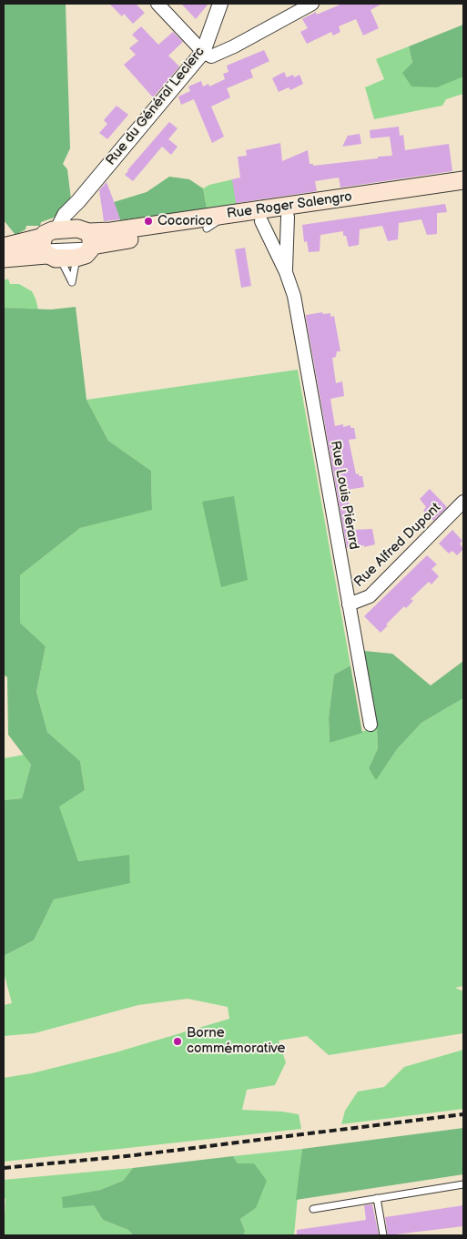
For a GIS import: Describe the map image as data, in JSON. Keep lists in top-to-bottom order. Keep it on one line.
{"streets":{"main road":["Rue Roger Salengro"],"street":["Rue du Général Leclerc","Rue Louis Piérard","Rue Alfred Dupont"]},"crossings":[["Rue Roger Salengro","Rue Louis Piérard"],["Rue Louis Piérard","Rue Alfred Dupont"]],"places":["Cocorico","Borne commémorative"]}
